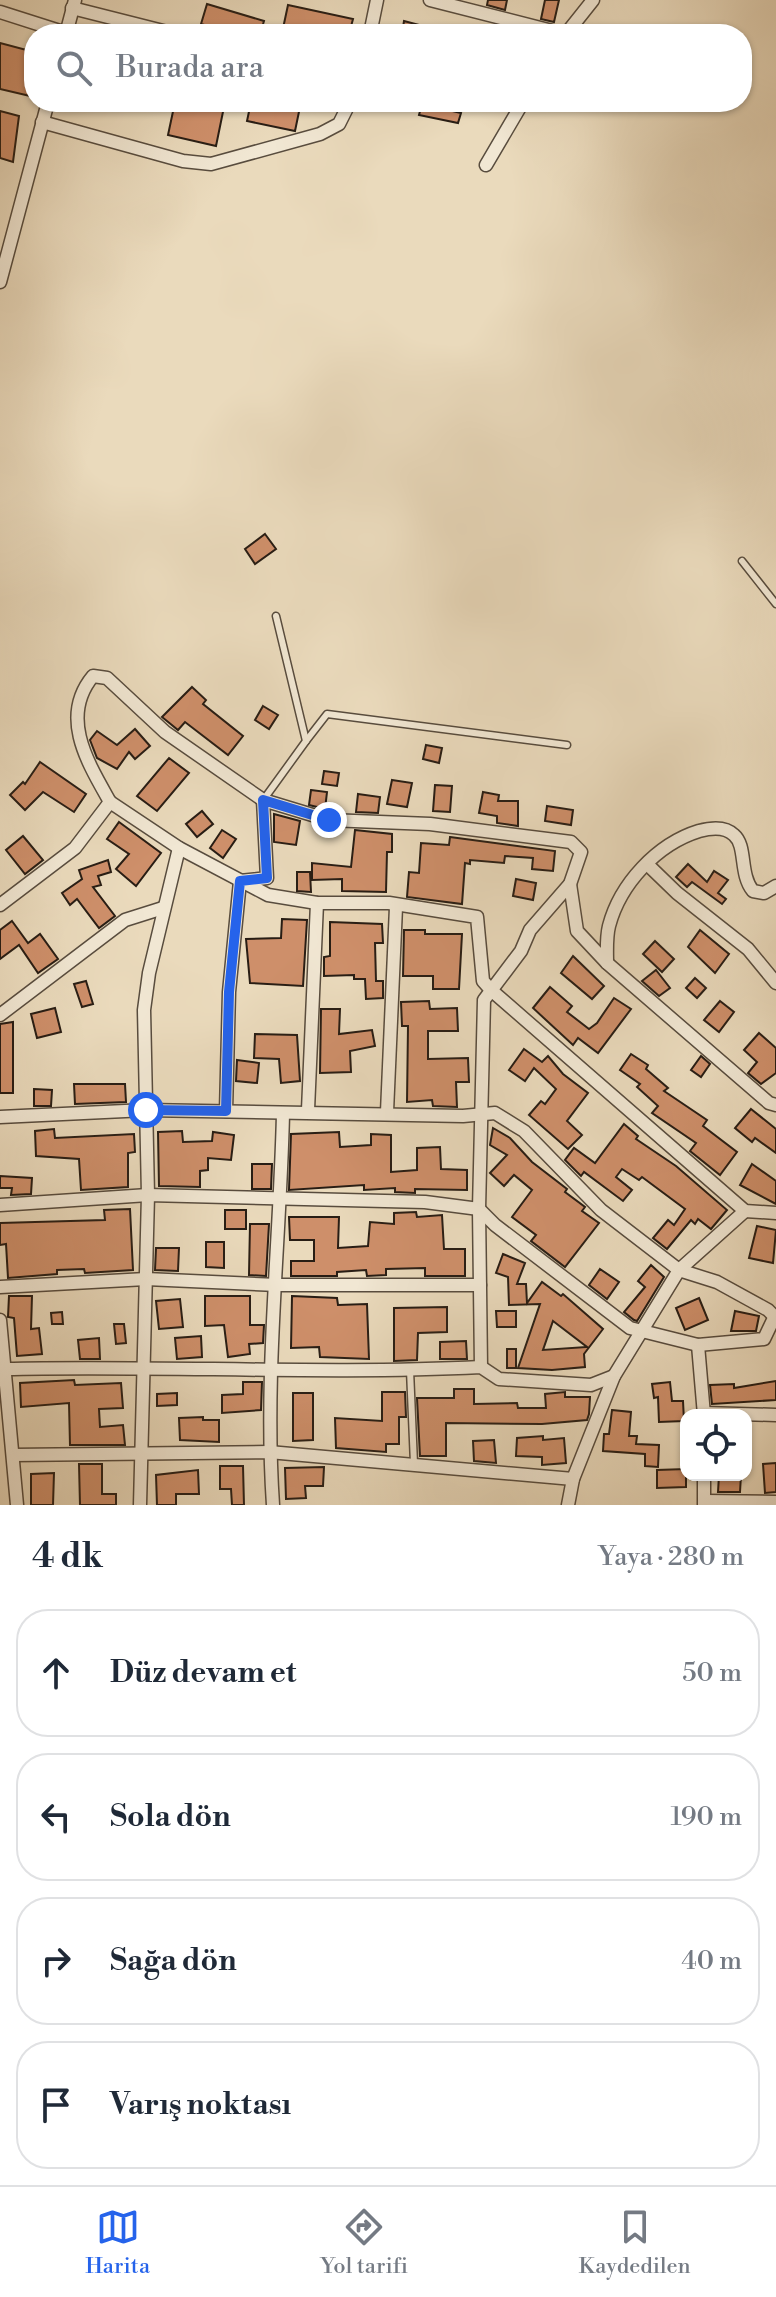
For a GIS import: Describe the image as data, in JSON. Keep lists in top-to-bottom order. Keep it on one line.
{"page":{"search":"Burada ara","heading":["4 dk","Yaya · 280 m"],"list":[["Düz devam et","50 m"],["Sola dön","190 m"],["Sağa dön","40 m"],"Varış noktası"],"nav":["Harita","Yol tarifi","Kaydedilen"]}}
